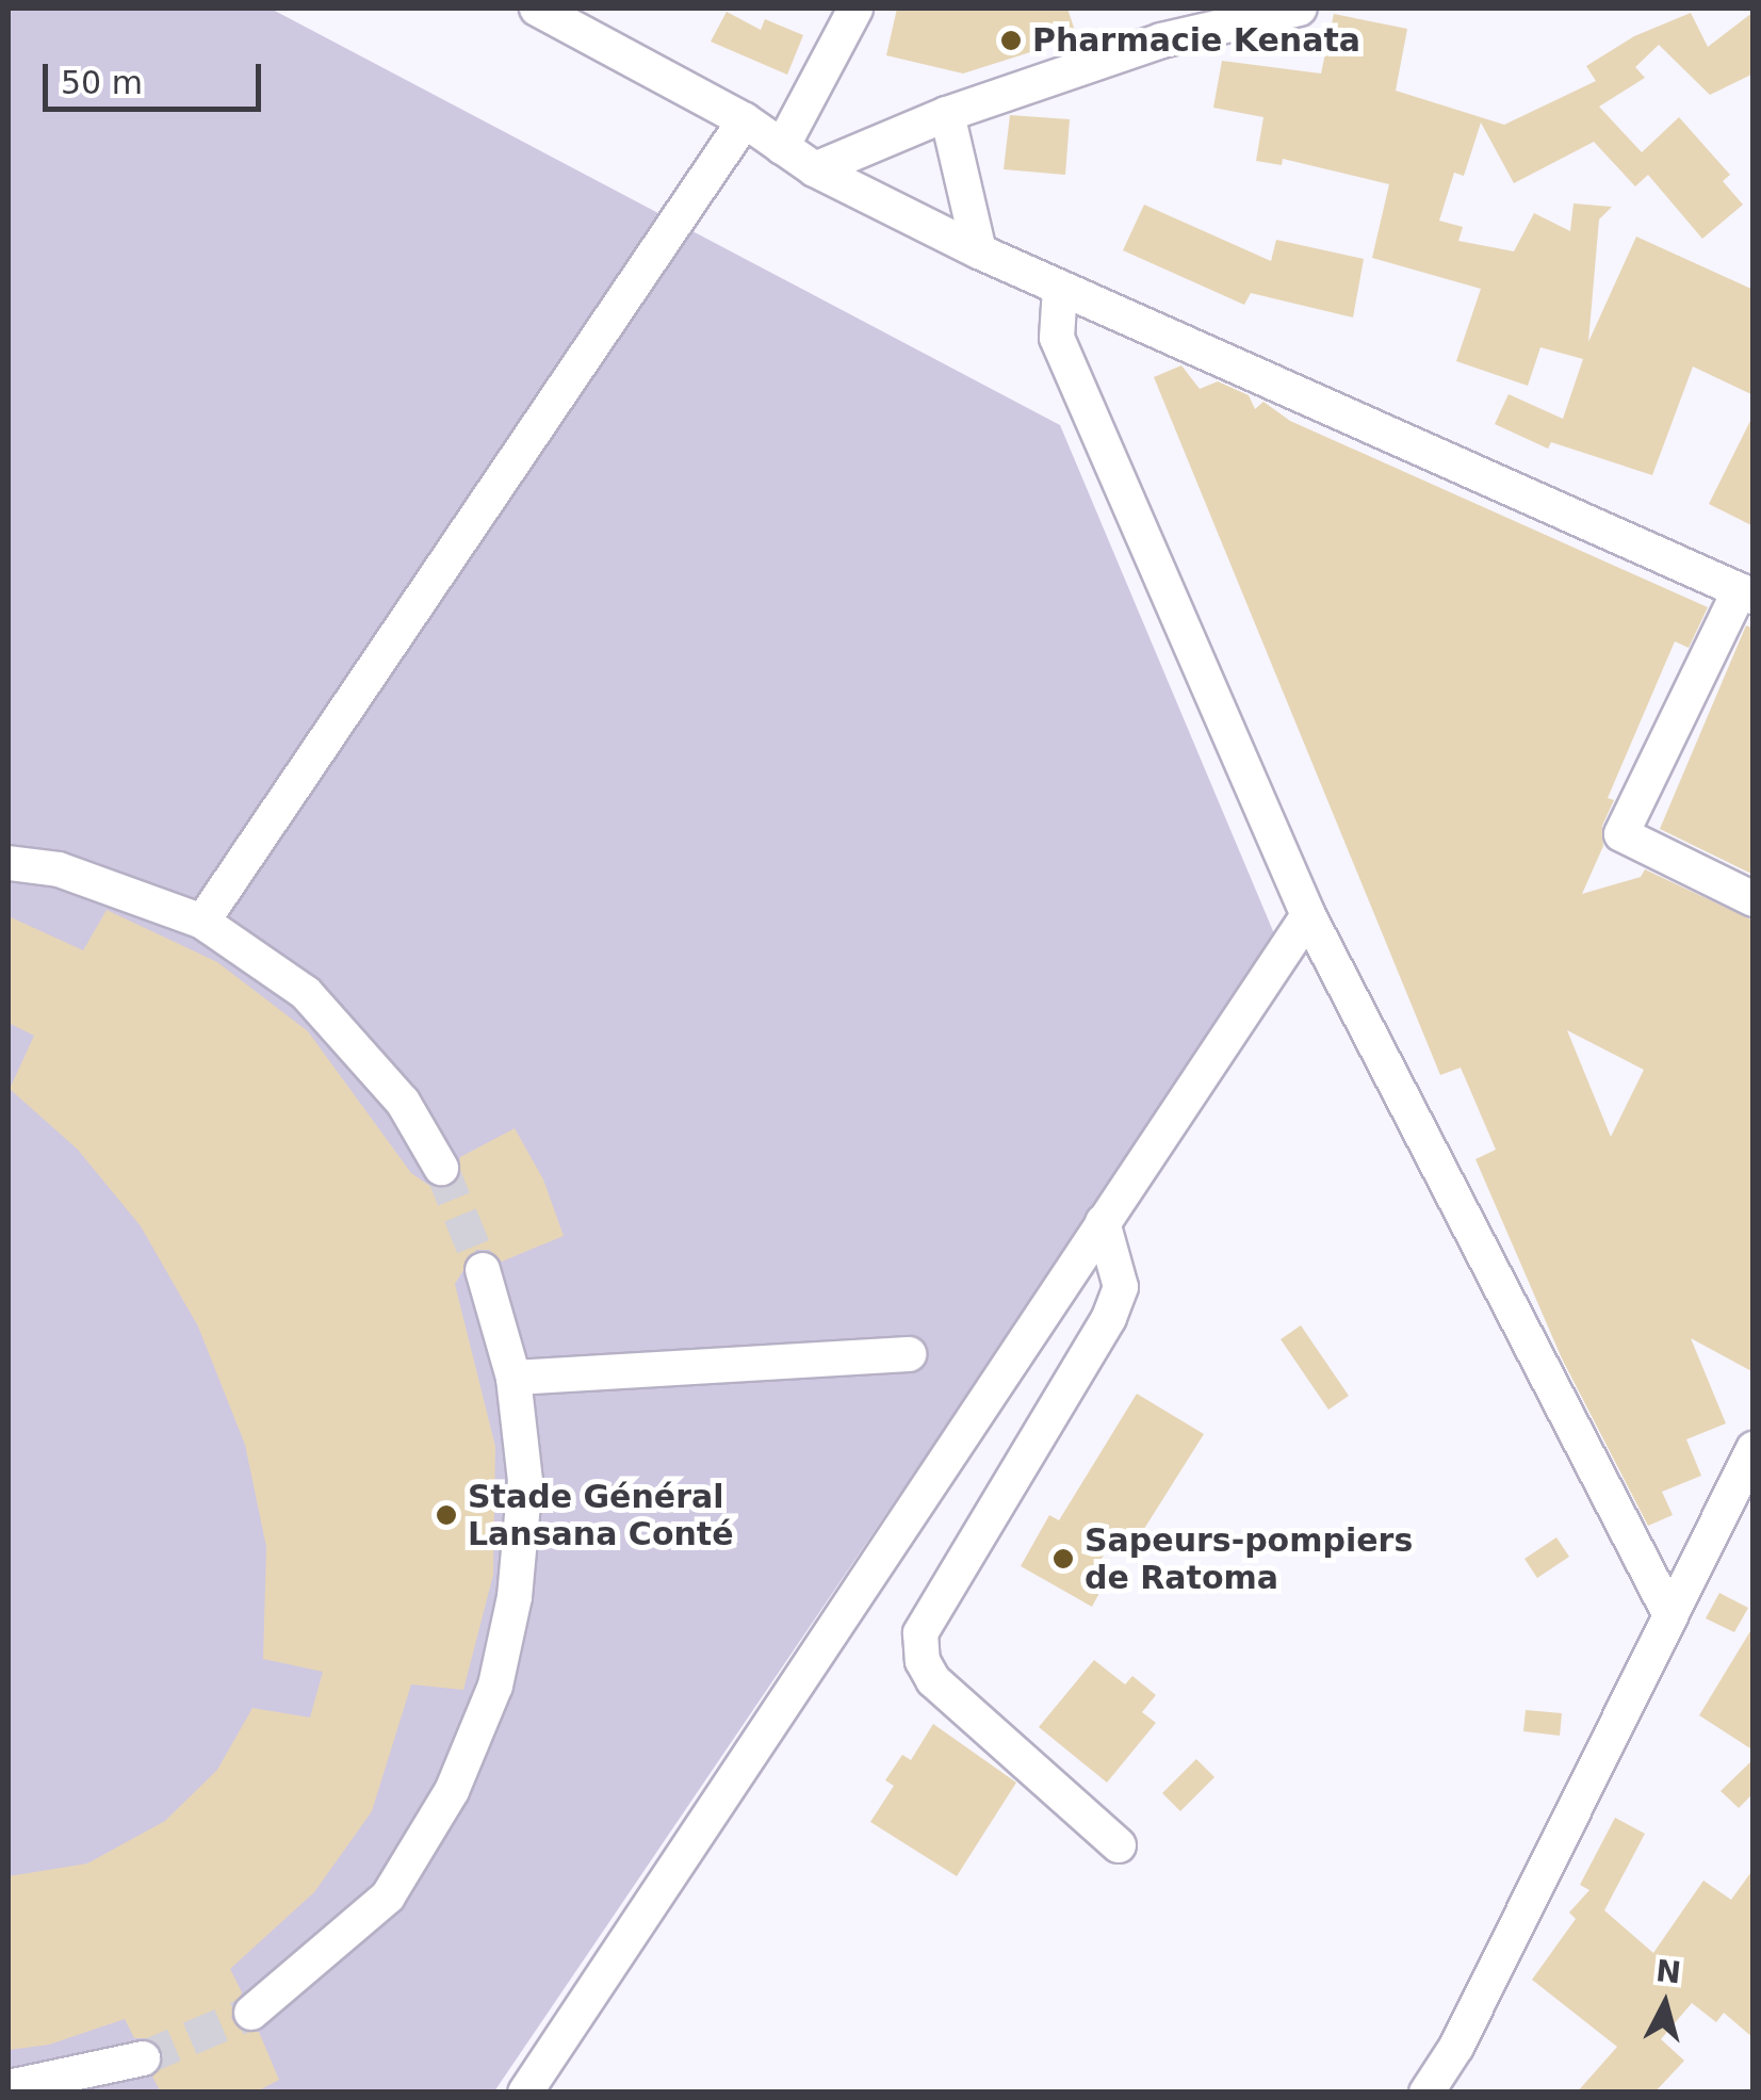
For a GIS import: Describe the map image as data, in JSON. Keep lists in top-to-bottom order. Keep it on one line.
{"places":["Pharmacie Kenata","Stade Général Lansana Conté","Sapeurs-pompiers de Ratoma"],"scale_bar":"50 m","north":"top"}
